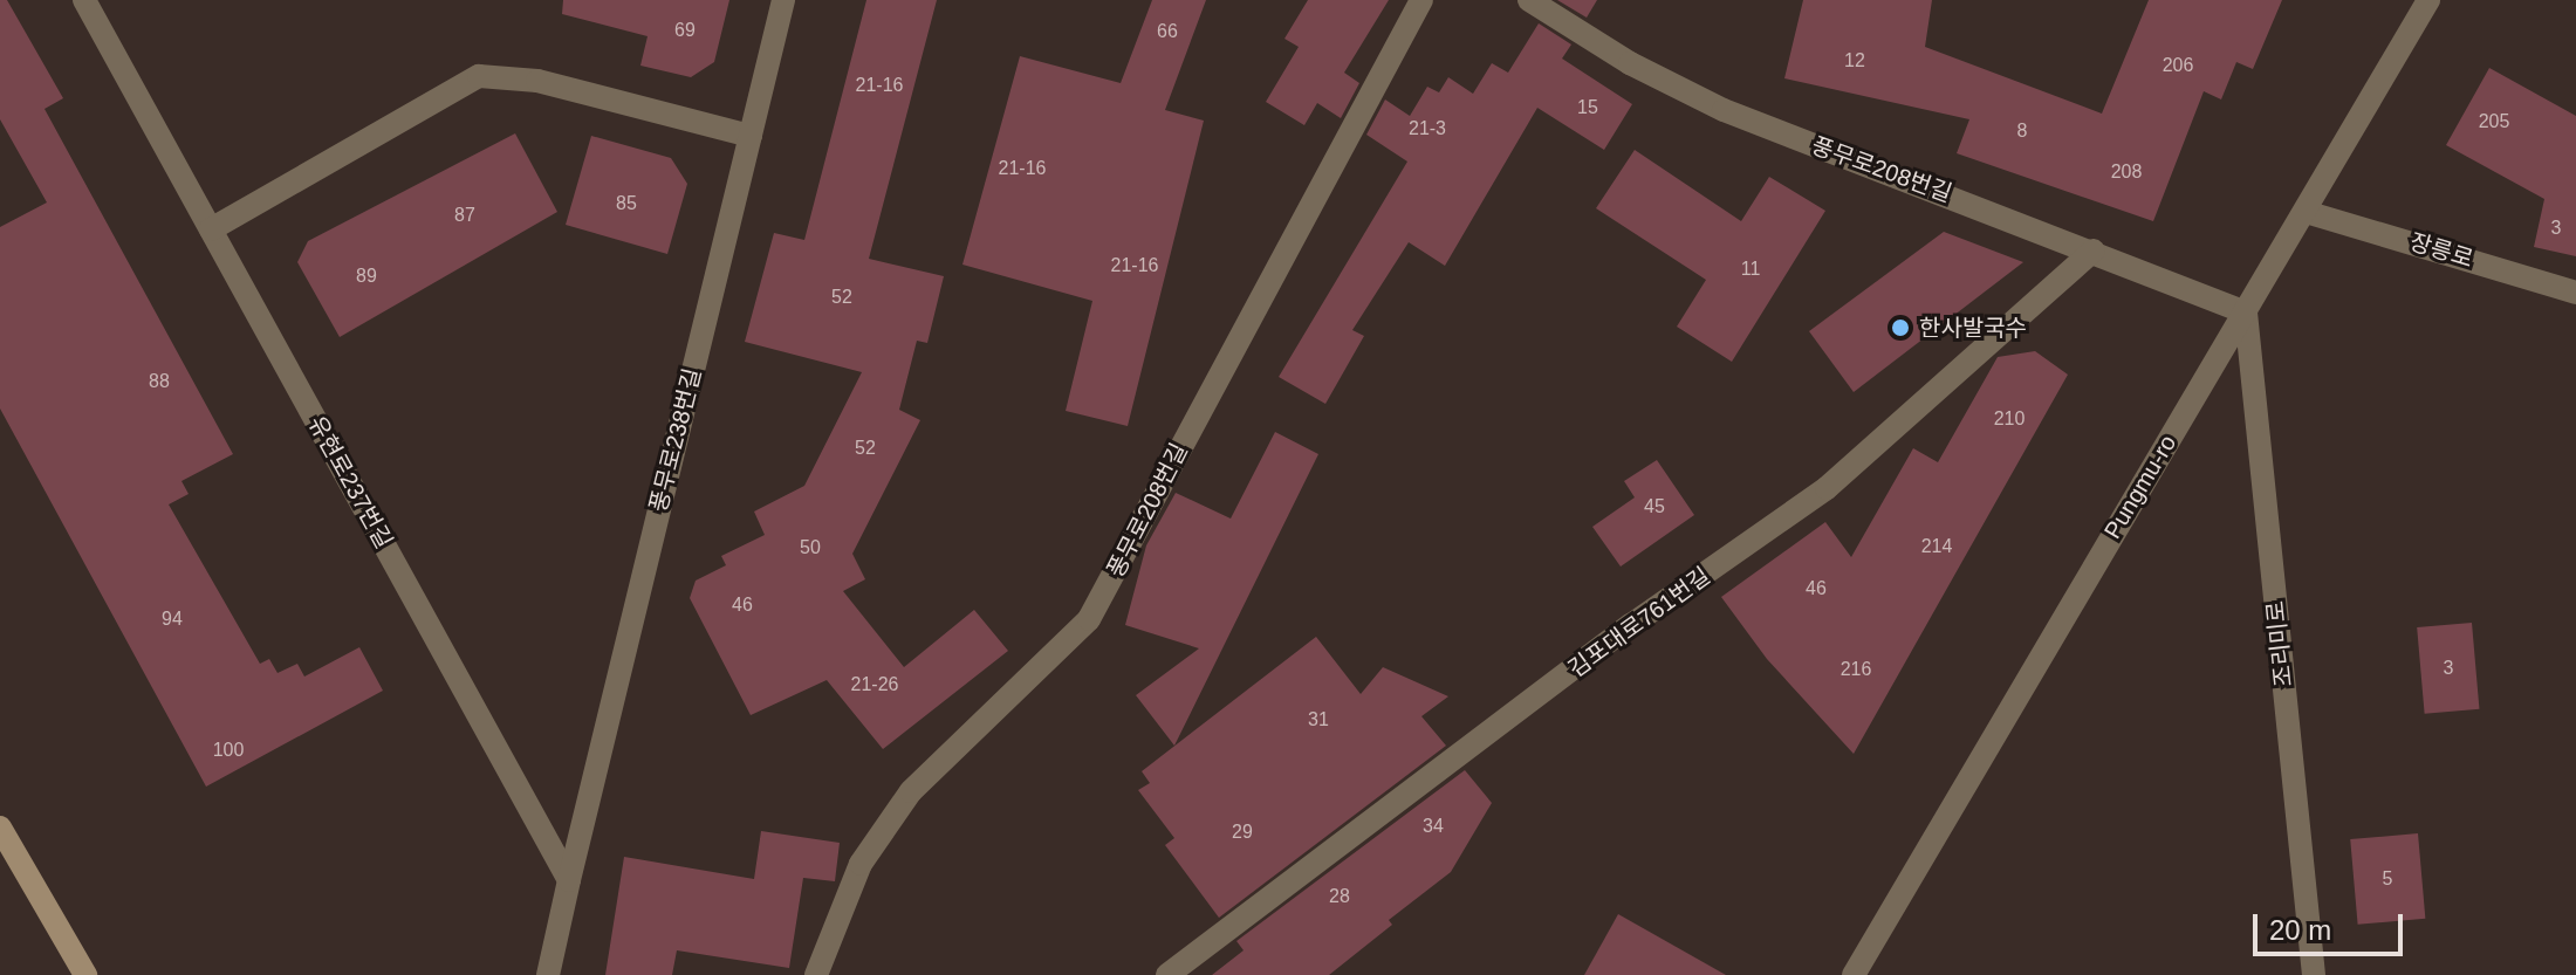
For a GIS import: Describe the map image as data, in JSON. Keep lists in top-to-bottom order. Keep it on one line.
{"streets":{"street":["풍무로208번길","장릉로","풍무로238번길","유현로237번길","Pungmu-ro","김포대로761번길","조리미로"]},"crossings":[["풍무로208번길","Pungmu-ro"],["풍무로208번길","김포대로761번길"],["풍무로208번길","조리미로"],["장릉로","Pungmu-ro"],["풍무로238번길","유현로237번길"],["Pungmu-ro","조리미로"]],"places":["한사발국수"],"house_numbers":["69","66","12","206","21-16","15","205","21-3","8","21-16","208","85","87","3","21-16","11","89","52","88","210","52","45","214","50","46","46","94","3","216","21-26","31","100","34","29","5","28"],"scale_bar":"20 m"}
